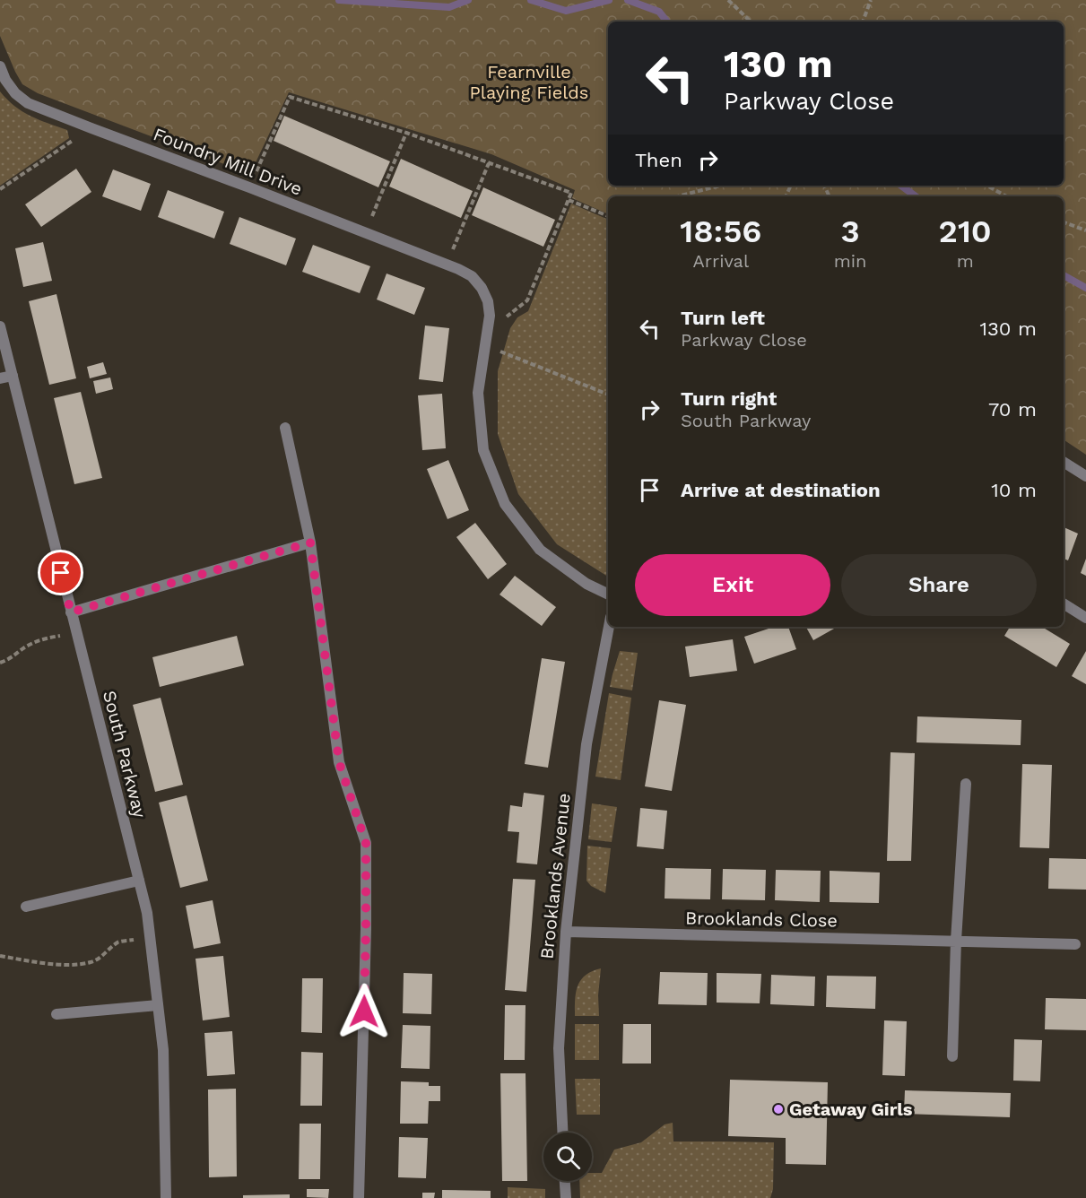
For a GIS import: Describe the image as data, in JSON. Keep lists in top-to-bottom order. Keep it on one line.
{"streets":{"street":["Foundry Mill Drive","South Parkway","Brooklands Avenue","Brooklands Close"]},"crossings":[["Brooklands Avenue","Brooklands Close"]],"parks":["Fearnville Playing Fields"],"places":["Getaway Girls"],"page":{"turn":["130 m","Parkway Close"],"then":"Then","eta":["18:56","Arrival","3","min","210","m"],"list":[{"name":"Turn left","note":"Parkway Close","value":"130 m"},{"name":"Turn right","note":"South Parkway","value":"70 m"},{"name":"Arrive at destination","value":"10 m"}],"buttons":["Exit","Share"]}}
